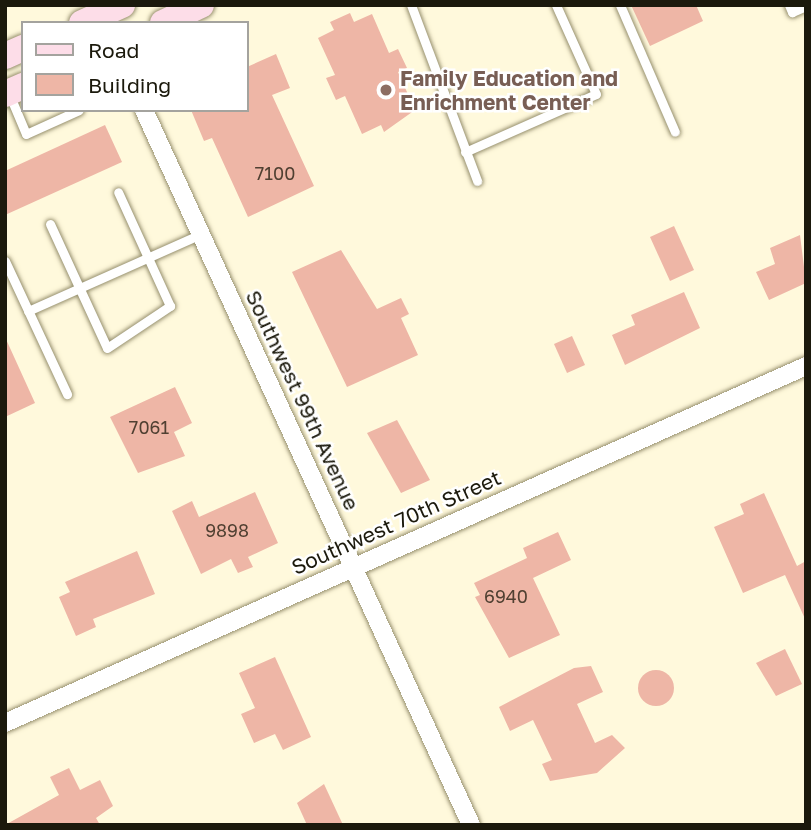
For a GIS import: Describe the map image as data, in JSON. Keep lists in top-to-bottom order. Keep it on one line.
{"streets":{"street":["Southwest 99th Avenue","Southwest 70th Street"]},"crossings":[["Southwest 99th Avenue","Southwest 70th Street"]],"places":["Family Education and Enrichment Center"],"house_numbers":["7100","7061","9898","6940"],"legend":["Road","Building"]}
